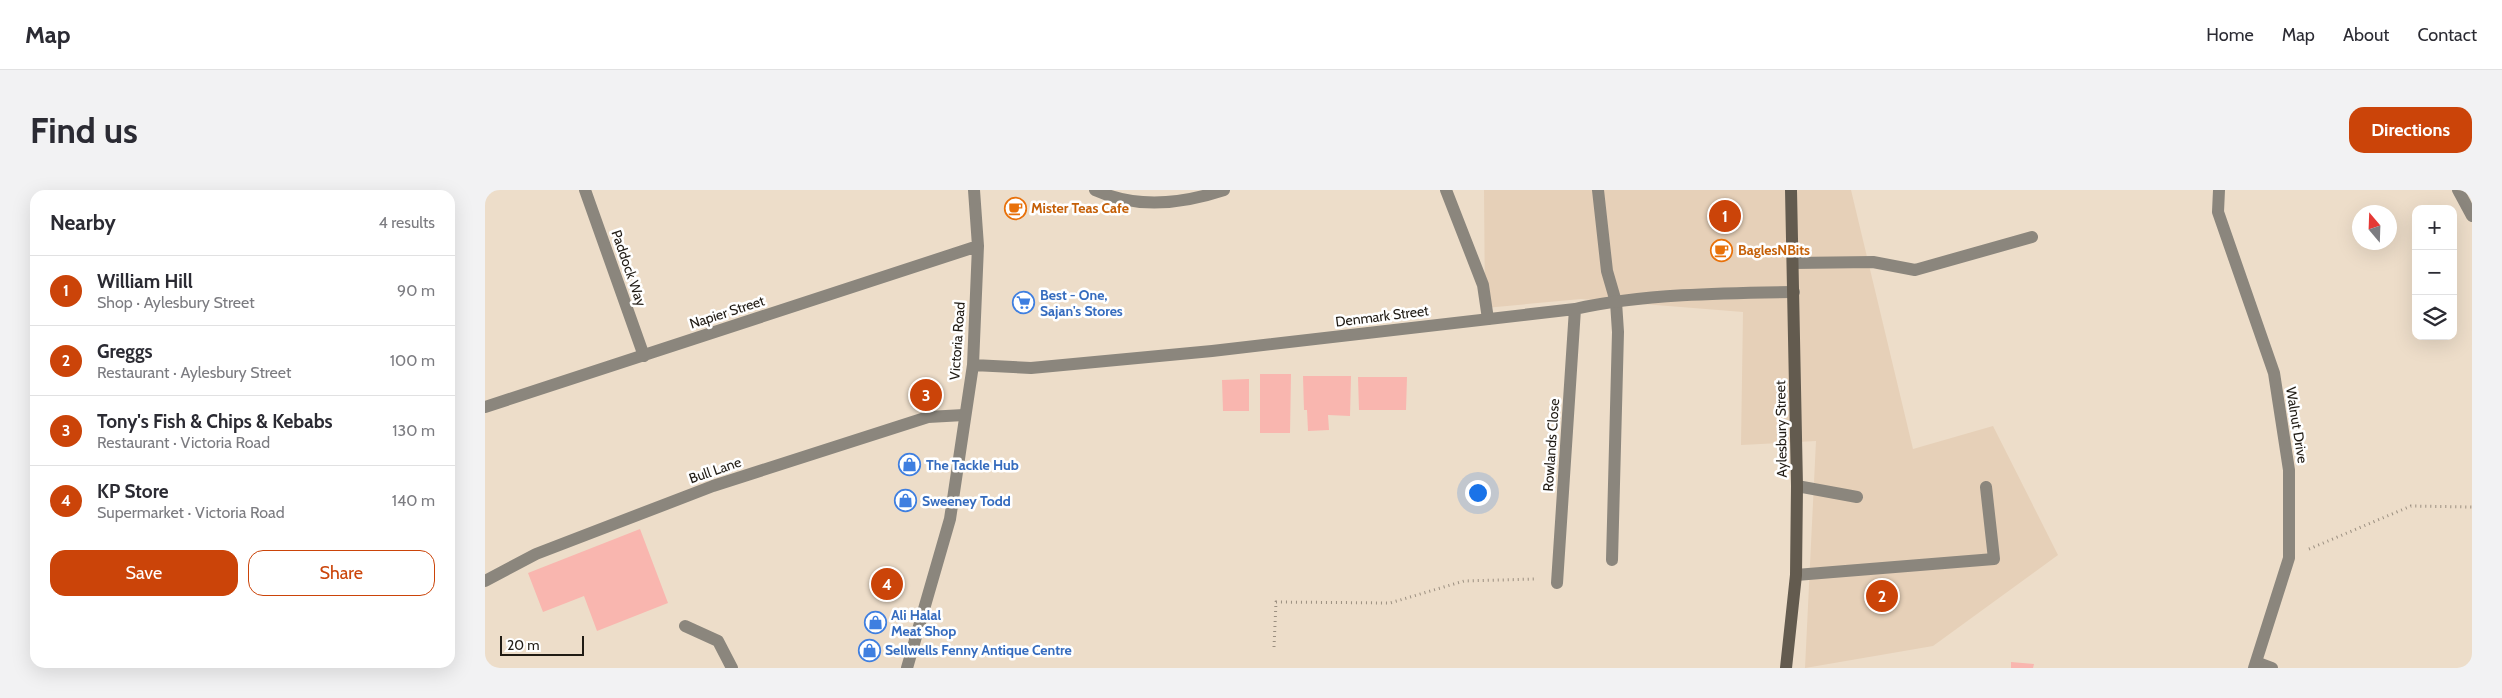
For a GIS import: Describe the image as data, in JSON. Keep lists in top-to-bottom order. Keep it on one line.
{"streets":{"street":["Paddock Way","Napier Street","Denmark Street","Victoria Road","Walnut Drive","Aylesbury Street","Rowlands Close","Bull Lane"]},"crossings":[["Paddock Way","Napier Street"],["Napier Street","Victoria Road"],["Denmark Street","Victoria Road"],["Denmark Street","Aylesbury Street"],["Denmark Street","Rowlands Close"],["Victoria Road","Bull Lane"]],"places":{"cafe":["Mister Teas Cafe","BaglesNBits"],"supermarket":["Best - One, Sajan's Stores"],"shop":["The Tackle Hub","Sweeney Todd","Ali Halal Meat Shop","Sellwells Fenny Antique Centre"]},"scale_bar":"20 m","north":"top","page":{"header":"Map","nav":["Home","Map","About","Contact"],"buttons":["Directions",["Save","Share"]],"title":"Find us","heading":["Nearby","4 results"],"pins":["1","3","4","2"],"map_buttons":["+","−"],"list":[{"mark":"1","name":"William Hill","note":"Shop · Aylesbury Street","value":"90 m"},{"mark":"2","name":"Greggs","note":"Restaurant · Aylesbury Street","value":"100 m"},{"mark":"3","name":"Tony's Fish & Chips & Kebabs","note":"Restaurant · Victoria Road","value":"130 m"},{"mark":"4","name":"KP Store","note":"Supermarket · Victoria Road","value":"140 m"}],"scale":"20 m"}}
